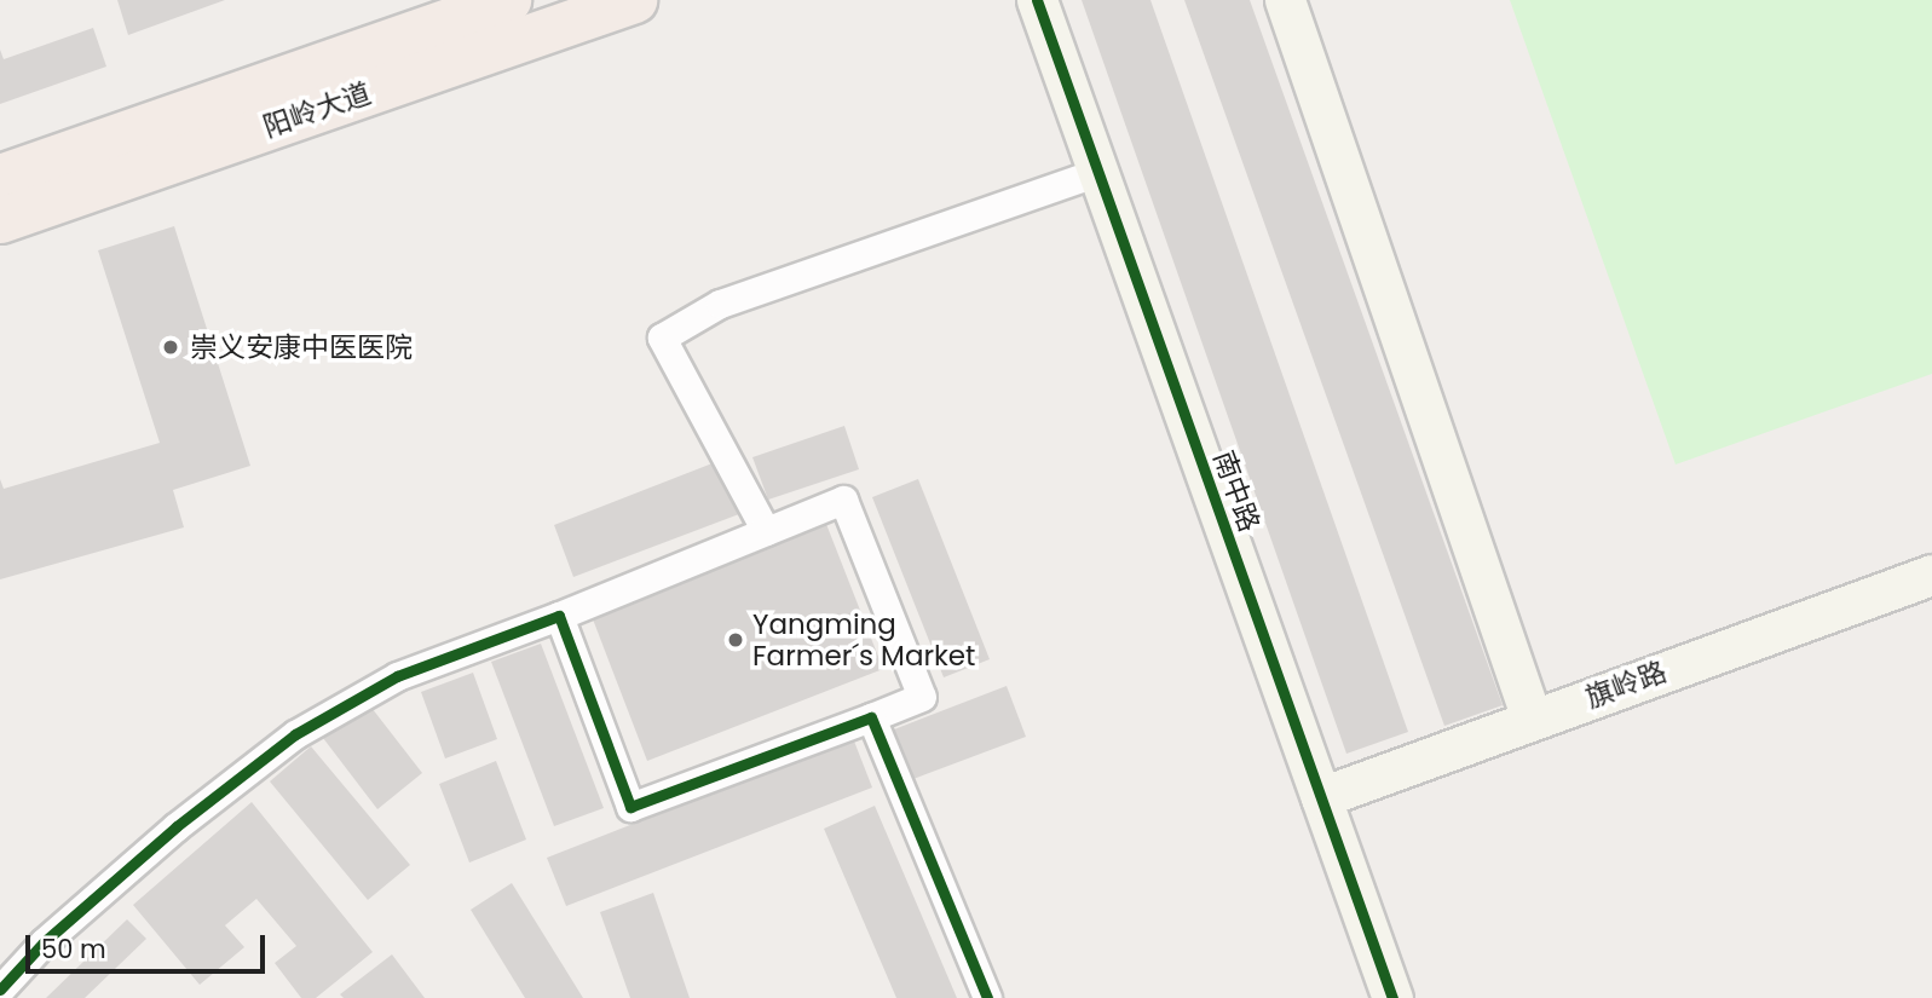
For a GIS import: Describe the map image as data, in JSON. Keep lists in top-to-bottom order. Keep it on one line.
{"streets":{"main road":["阳岭大道"],"street":["南中路","旗岭路"]},"crossings":[["南中路","旗岭路"]],"places":["崇义安康中医医院","Yangming Farmer´s Market"],"scale_bar":"50 m"}
